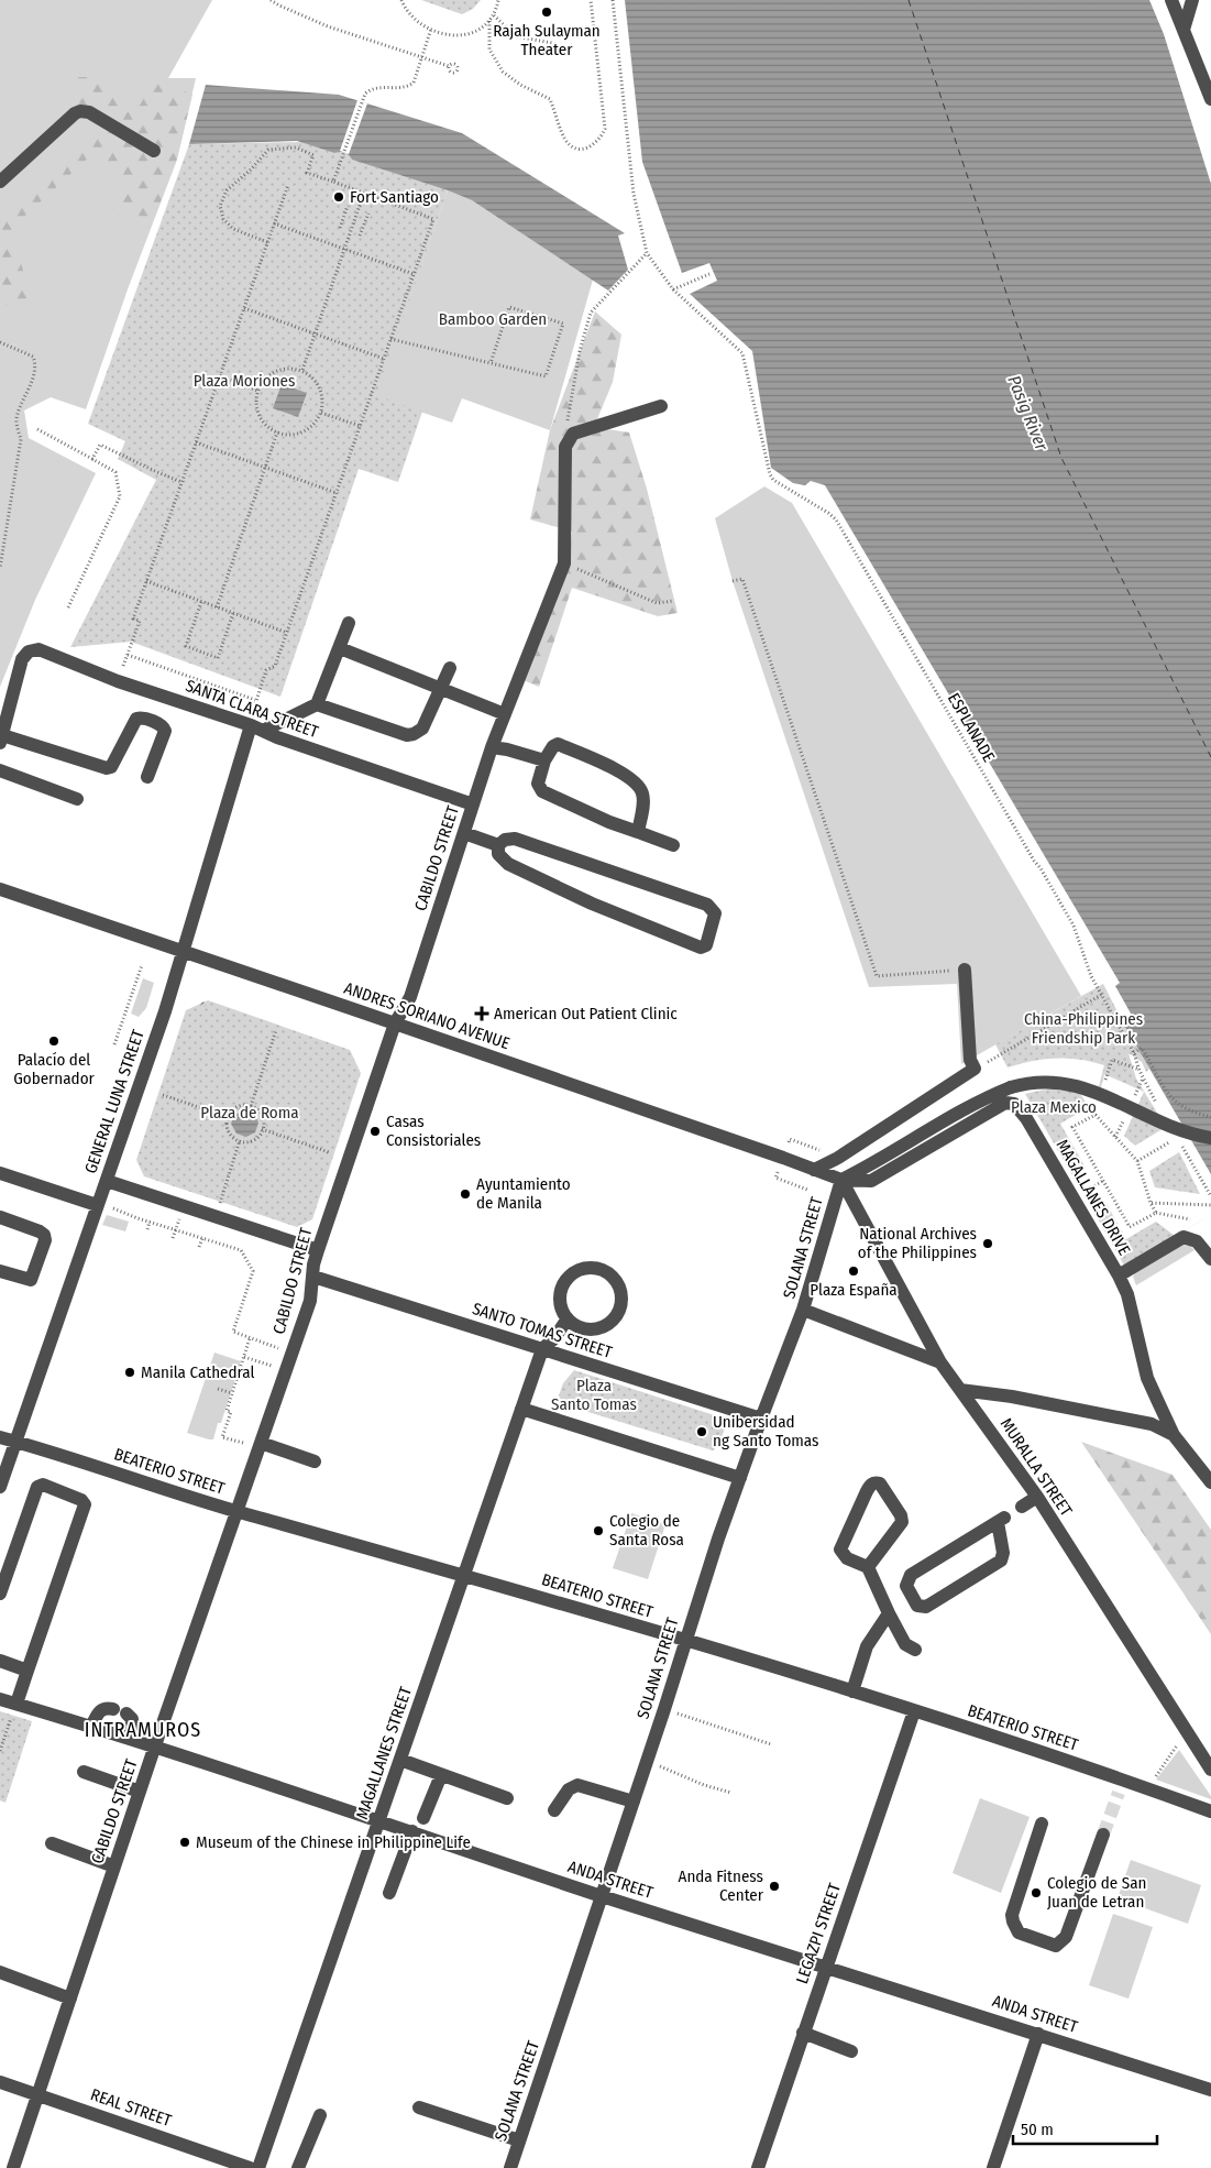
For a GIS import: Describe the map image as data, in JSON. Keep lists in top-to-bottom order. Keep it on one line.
{"streets":{"street":["SANTA CLARA STREET","CABILDO STREET","ANDRES SORIANO AVENUE","GENERAL LUNA STREET","MAGALLANES DRIVE","SOLANA STREET","SANTO TOMAS STREET","MURALLA STREET","BEATERIO STREET","MAGALLANES STREET","ANDA STREET","LEGAZPI STREET","REAL STREET"],"path":["ESPLANADE"]},"crossings":[["SANTA CLARA STREET","CABILDO STREET"],["SANTA CLARA STREET","GENERAL LUNA STREET"],["CABILDO STREET","ANDRES SORIANO AVENUE"],["CABILDO STREET","SANTO TOMAS STREET"],["CABILDO STREET","BEATERIO STREET"],["CABILDO STREET","ANDA STREET"],["CABILDO STREET","REAL STREET"],["ANDRES SORIANO AVENUE","GENERAL LUNA STREET"],["ANDRES SORIANO AVENUE","MAGALLANES DRIVE"],["ANDRES SORIANO AVENUE","SOLANA STREET"],["ANDRES SORIANO AVENUE","MURALLA STREET"],["GENERAL LUNA STREET","BEATERIO STREET"],["MAGALLANES DRIVE","SOLANA STREET"],["MAGALLANES DRIVE","MURALLA STREET"],["SOLANA STREET","SANTO TOMAS STREET"],["SOLANA STREET","MURALLA STREET"],["SOLANA STREET","BEATERIO STREET"],["SOLANA STREET","ANDA STREET"],["SANTO TOMAS STREET","MAGALLANES STREET"],["BEATERIO STREET","MAGALLANES STREET"],["BEATERIO STREET","LEGAZPI STREET"],["MAGALLANES STREET","ANDA STREET"],["ANDA STREET","LEGAZPI STREET"]],"districts":["INTRAMUROS"],"water":["Pasig River"],"parks":["Bamboo Garden","Plaza Moriones","China-Philippines Friendship Park","Plaza Mexico","Plaza de Roma","Plaza Santo Tomas"],"places":{"other":["Rajah Sulayman Theater","Fort Santiago","Palacío del Gobernador","Casas Consistoriales","Ayuntamiento de Manila","National Archives of the Philippines","Plaza España","Manila Cathedral","Unibersidad ng Santo Tomas","Colegio de Santa Rosa","Museum of the Chinese in Philippine Life","Anda Fitness Center","Colegio de San Juan de Letran"],"health":["American Out Patient Clinic"]},"scale_bar":"50 m"}
